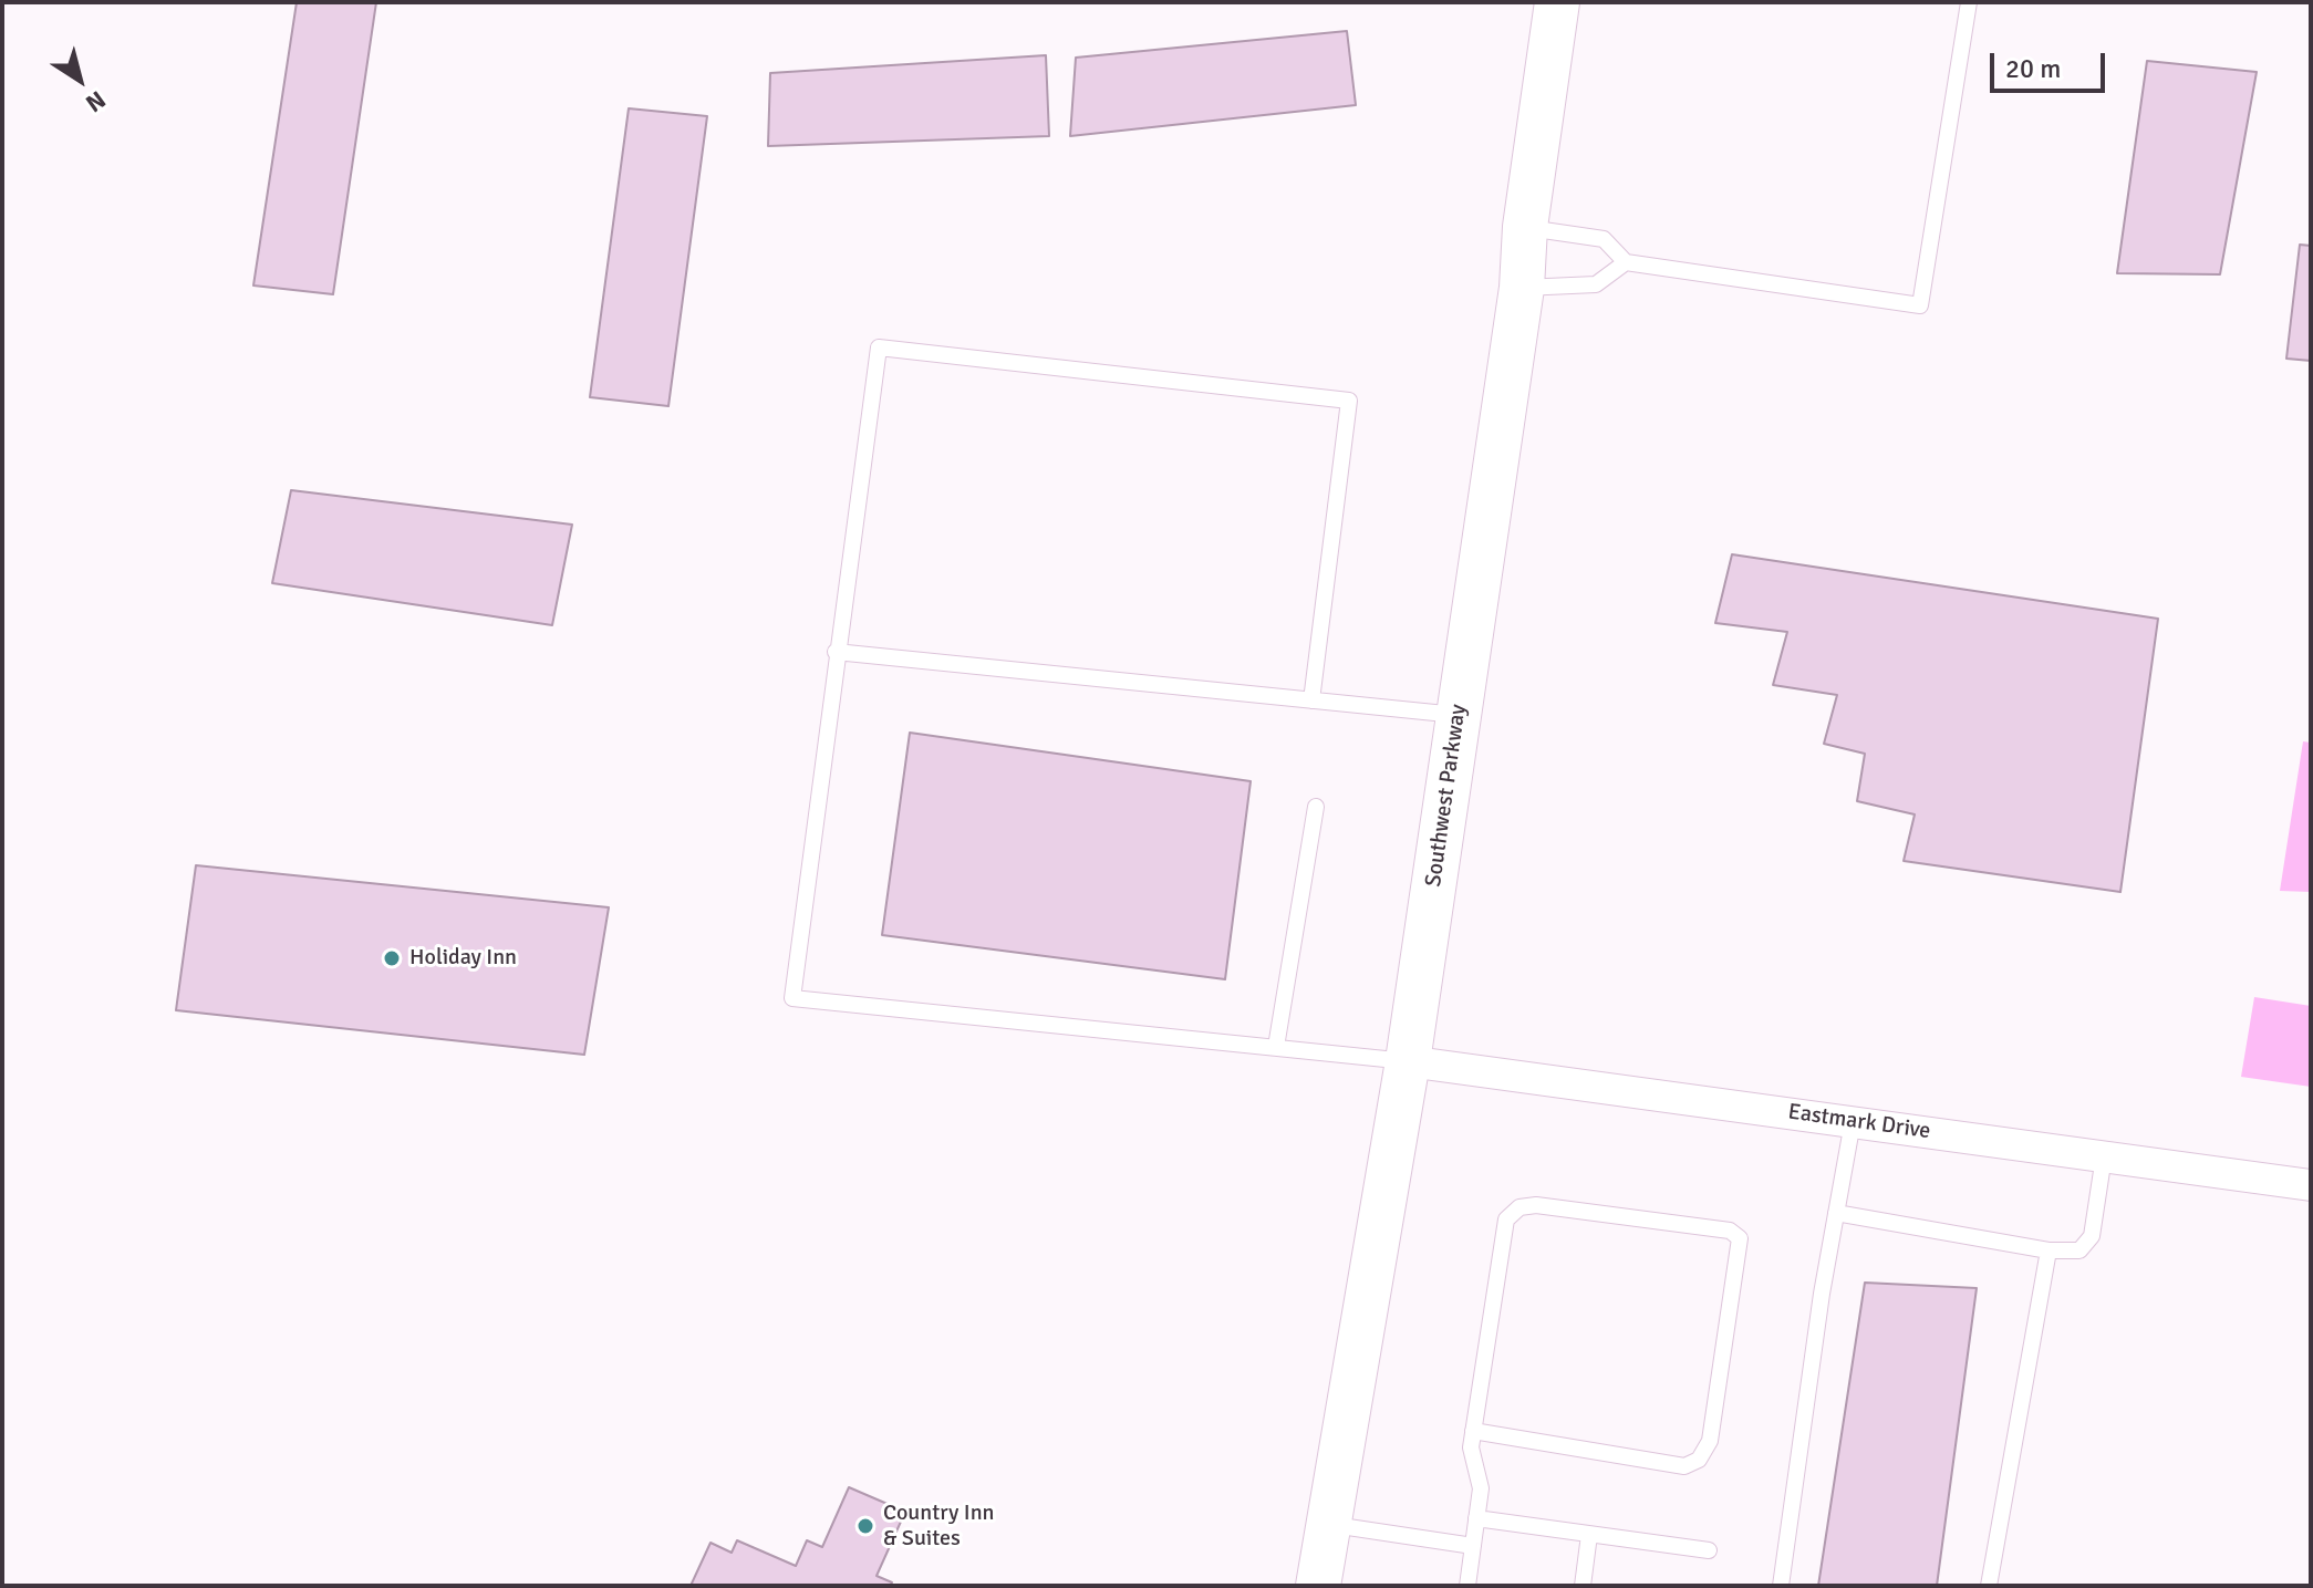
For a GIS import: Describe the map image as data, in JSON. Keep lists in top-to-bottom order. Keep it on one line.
{"streets":{"main road":["Southwest Parkway"],"street":["Eastmark Drive"]},"crossings":[["Southwest Parkway","Eastmark Drive"]],"places":["Holiday Inn","Country Inn & Suites"],"scale_bar":"20 m","north":"bottom right"}
